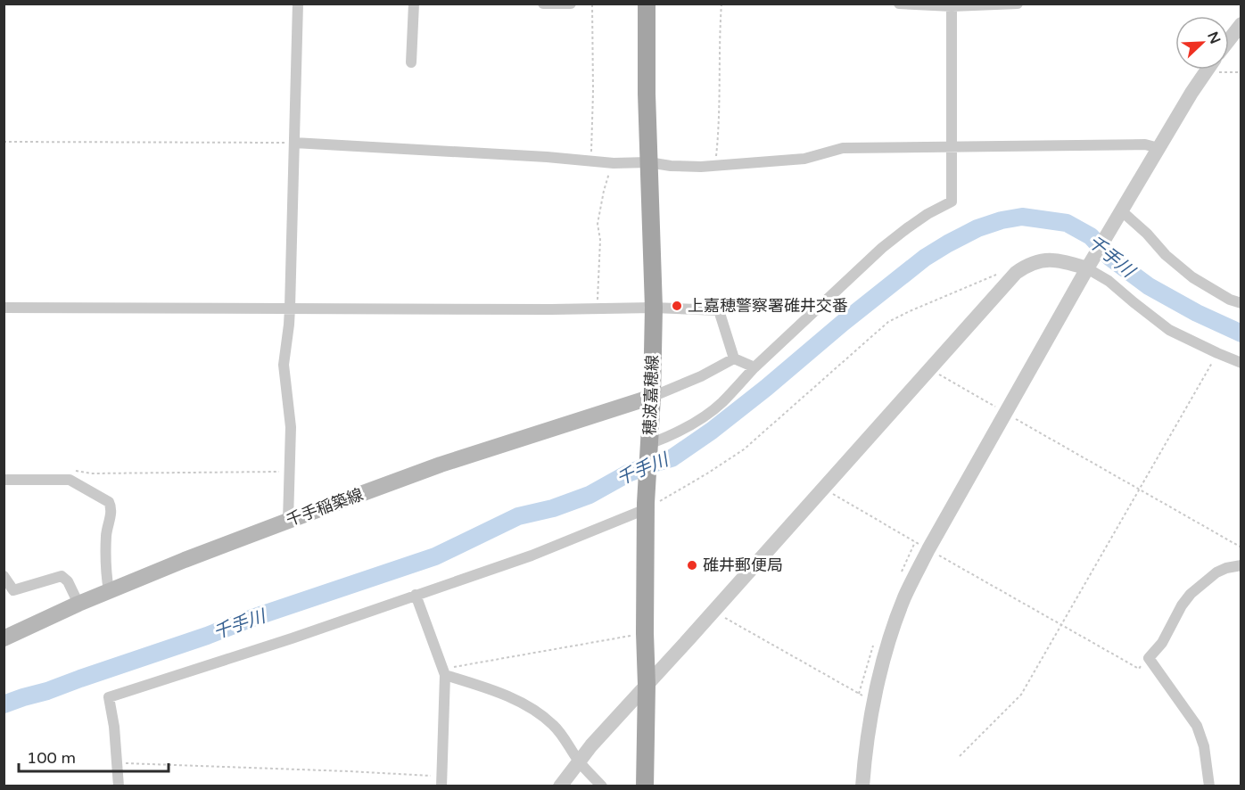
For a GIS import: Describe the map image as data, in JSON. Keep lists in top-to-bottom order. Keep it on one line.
{"streets":{"main road":["穂波嘉穂線","千手稲築線"]},"crossings":[["穂波嘉穂線","千手稲築線"]],"water":["千手川"],"places":["上嘉穂警察署碓井交番","碓井郵便局"],"scale_bar":"100 m","north":"top right"}
